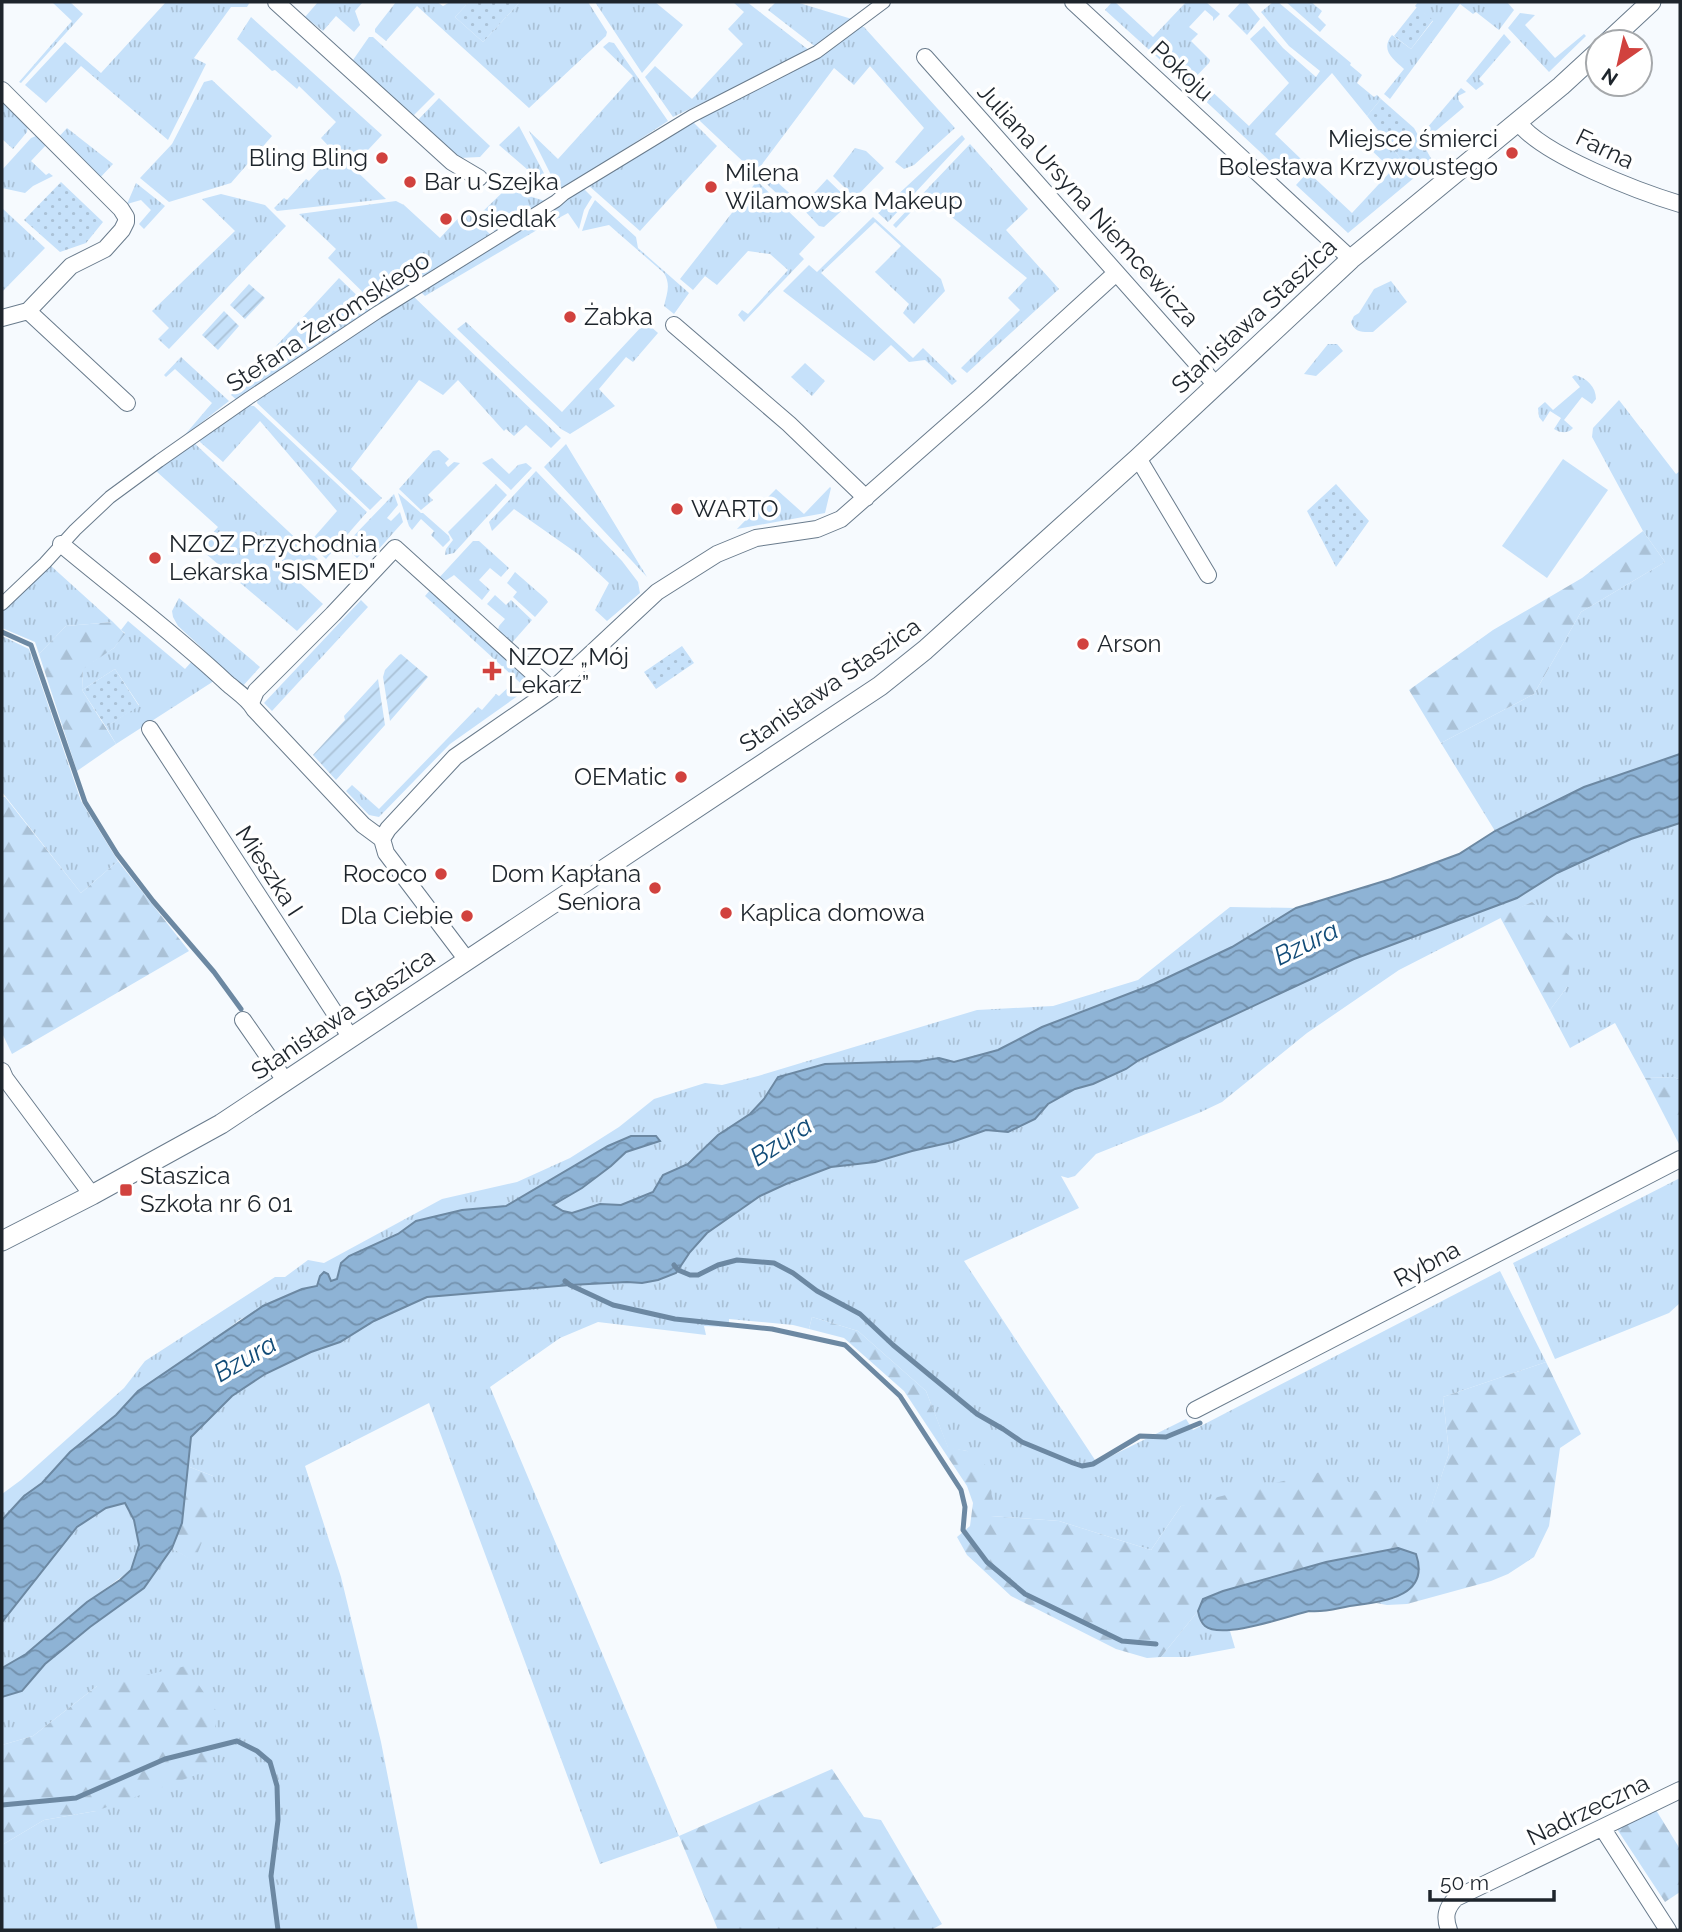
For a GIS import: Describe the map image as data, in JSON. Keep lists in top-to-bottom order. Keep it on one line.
{"streets":{"street":["Pokoju","Farna","Juliana Ursyna Niemcewicza","Stanisława Staszica","Stefana Żeromskiego","Mieszka I","Rybna","Nadrzeczna"]},"crossings":[["Pokoju","Stanisława Staszica"],["Farna","Stanisława Staszica"],["Juliana Ursyna Niemcewicza","Stanisława Staszica"],["Stanisława Staszica","Mieszka I"]],"water":["Bzura"],"places":{"other":["Miejsce śmierci Bolesława Krzywoustego","Bling Bling","Bar u Szejka","Milena Wilamowska Makeup","Osiedlak","Żabka","WARTO","NZOZ Przychodnia Lekarska \"SISMED\"","Arson","OEMatic","Rococo","Dom Kapłana Seniora","Kaplica domowa","Dla Ciebie"],"health":["NZOZ „Mój Lekarz”"],"transit":["Staszica Szkoła nr 6 01"]},"scale_bar":"50 m","north":"bottom left"}
